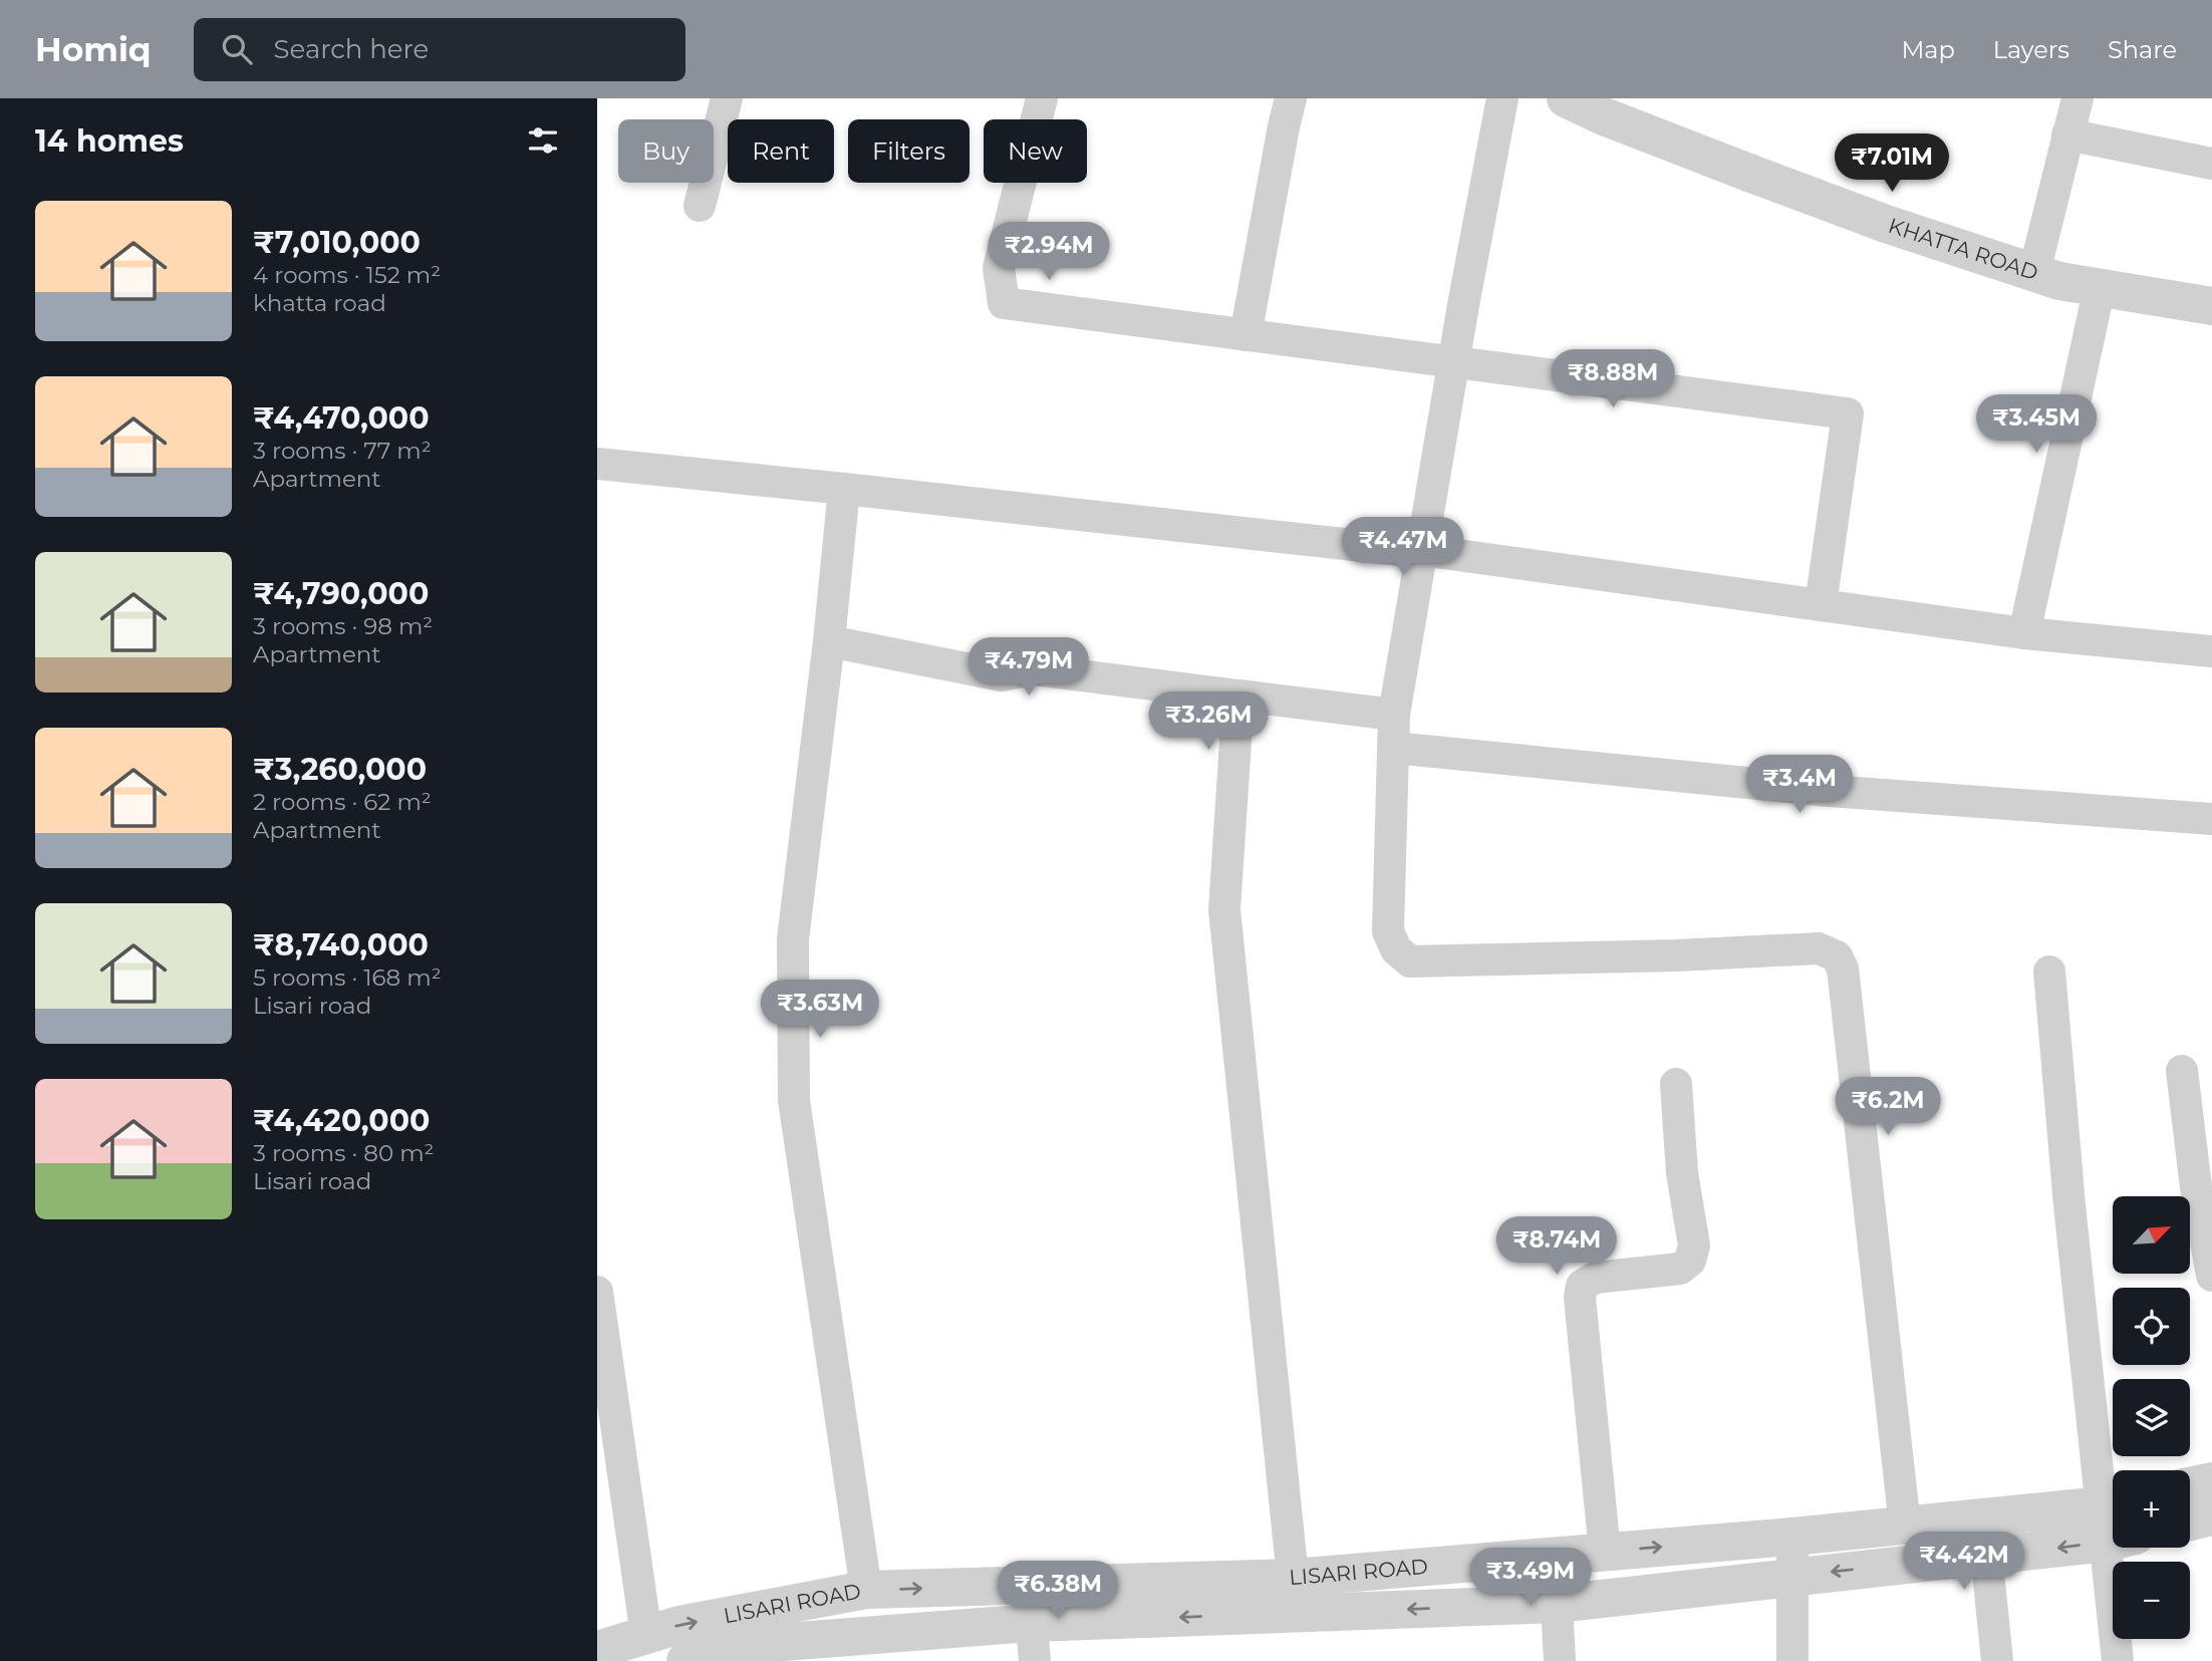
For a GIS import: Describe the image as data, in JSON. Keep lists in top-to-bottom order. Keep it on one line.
{"streets":{"street":["KHATTA ROAD","LISARI ROAD"]},"north":"top right","page":{"header":"Homiq","search":"Search here","nav":["Map","Layers","Share"],"heading":"14 homes","chip":["Buy","Rent","Filters","New"],"price":["₹7.01M","₹2.94M","₹8.88M","₹3.45M","₹4.47M","₹4.79M","₹3.26M","₹3.4M","₹3.63M","₹6.2M","₹8.74M","₹4.42M","₹3.49M","₹6.38M"],"list":[{"name":"₹7,010,000","note":"4 rooms · 152 m² · khatta road"},{"name":"₹4,470,000","note":"3 rooms · 77 m² · Apartment"},{"name":"₹4,790,000","note":"3 rooms · 98 m² · Apartment"},{"name":"₹3,260,000","note":"2 rooms · 62 m² · Apartment"},{"name":"₹8,740,000","note":"5 rooms · 168 m² · Lisari road"},{"name":"₹4,420,000","note":"3 rooms · 80 m² · Lisari road"}],"map_buttons":["+","−"]}}
